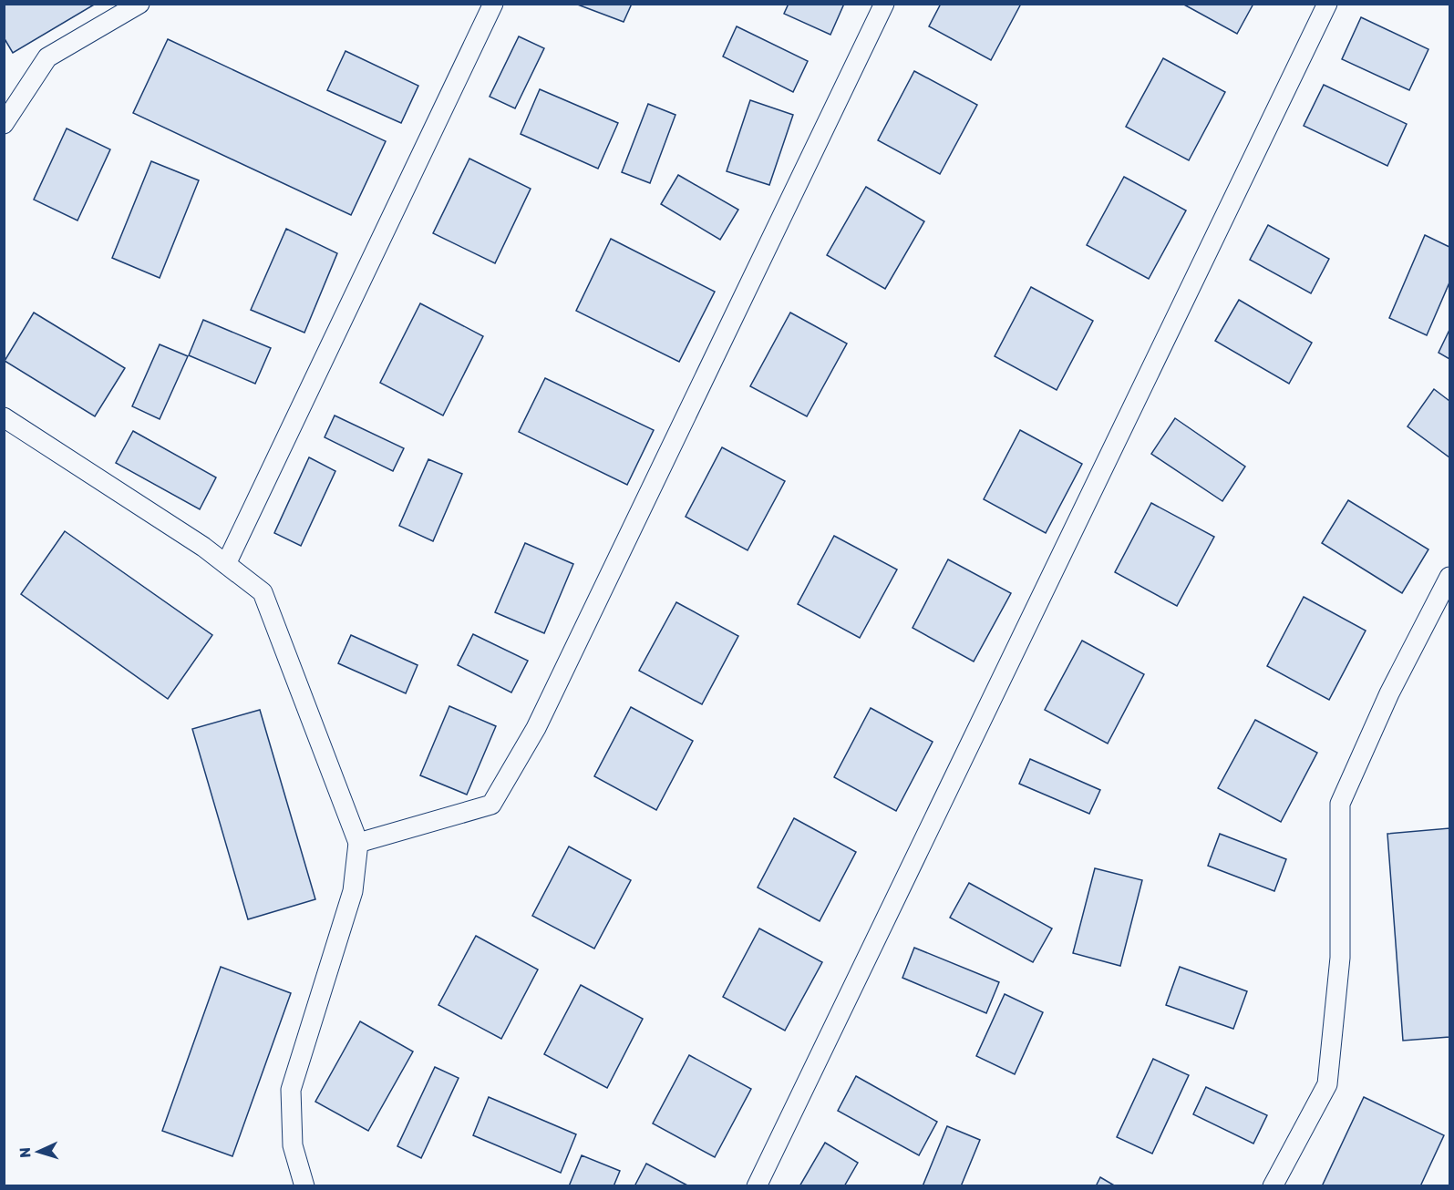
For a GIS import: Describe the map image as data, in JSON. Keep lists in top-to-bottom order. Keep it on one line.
{"north":"left"}
